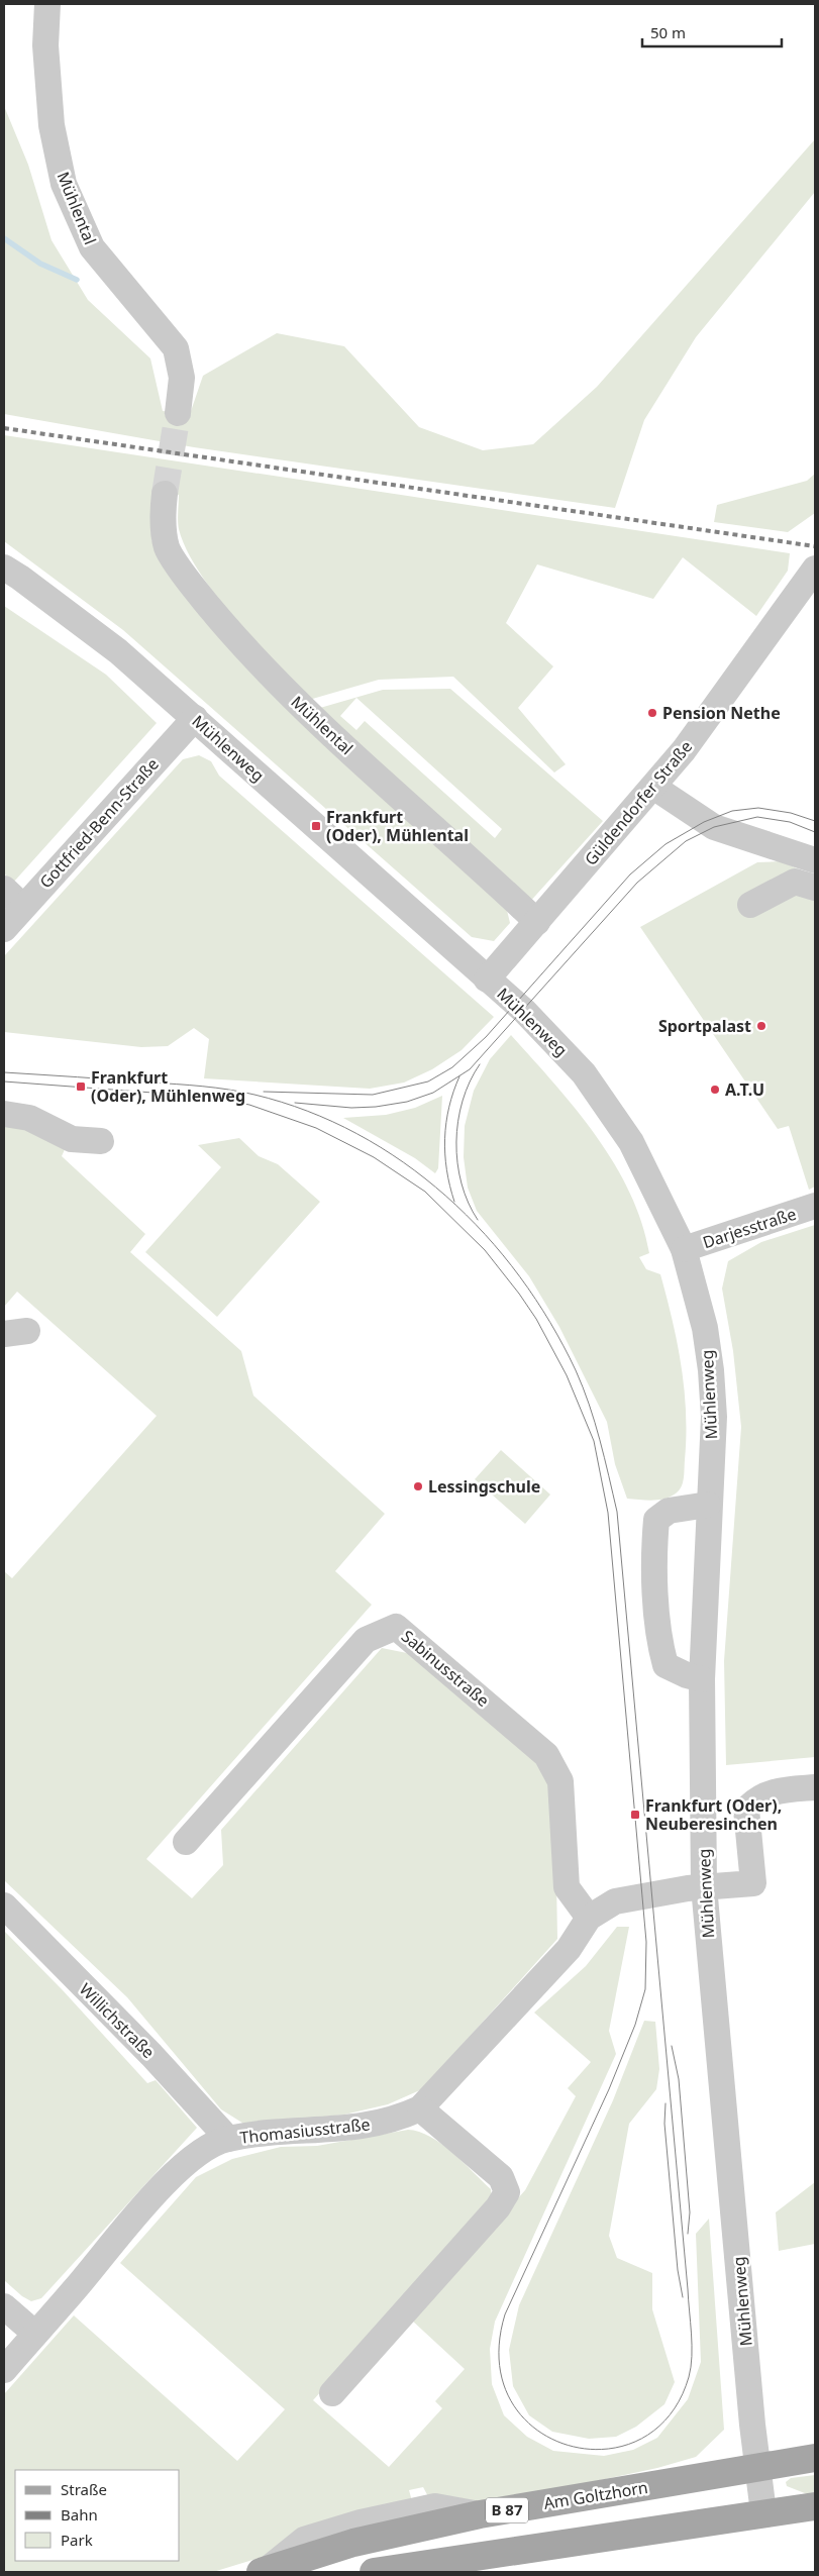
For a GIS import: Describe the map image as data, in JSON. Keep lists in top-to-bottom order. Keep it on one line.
{"streets":{"main road":["Am Goltzhorn","B 87"],"street":["Mühlental","Mühlenweg","Güldendorfer Straße","Gottfried-Benn-Straße","Darjesstraße","Sabinusstraße","Willichstraße","Thomasiusstraße"]},"crossings":[["Mühlental","Güldendorfer Straße"],["Mühlenweg","Güldendorfer Straße"],["Mühlenweg","Gottfried-Benn-Straße"],["Mühlenweg","Darjesstraße"],["Mühlenweg","Thomasiusstraße"],["Mühlenweg","Am Goltzhorn"],["Sabinusstraße","Thomasiusstraße"],["Willichstraße","Thomasiusstraße"]],"places":{"other":["Pension Nethe","Sportpalast","A.T.U","Lessingschule"],"transit":["Frankfurt (Oder), Mühlental","Frankfurt (Oder), Mühlenweg","Frankfurt (Oder), Neuberesinchen"]},"legend":["Straße","Bahn","Park"],"scale_bar":"50 m"}
